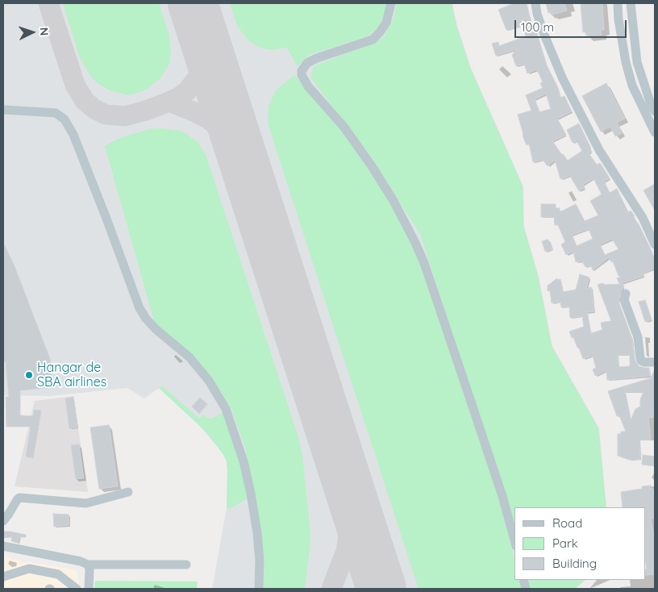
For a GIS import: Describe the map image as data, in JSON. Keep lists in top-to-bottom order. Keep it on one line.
{"places":["Hangar de SBA airlines"],"legend":["Road","Park","Building"],"scale_bar":"100 m","north":"right"}
